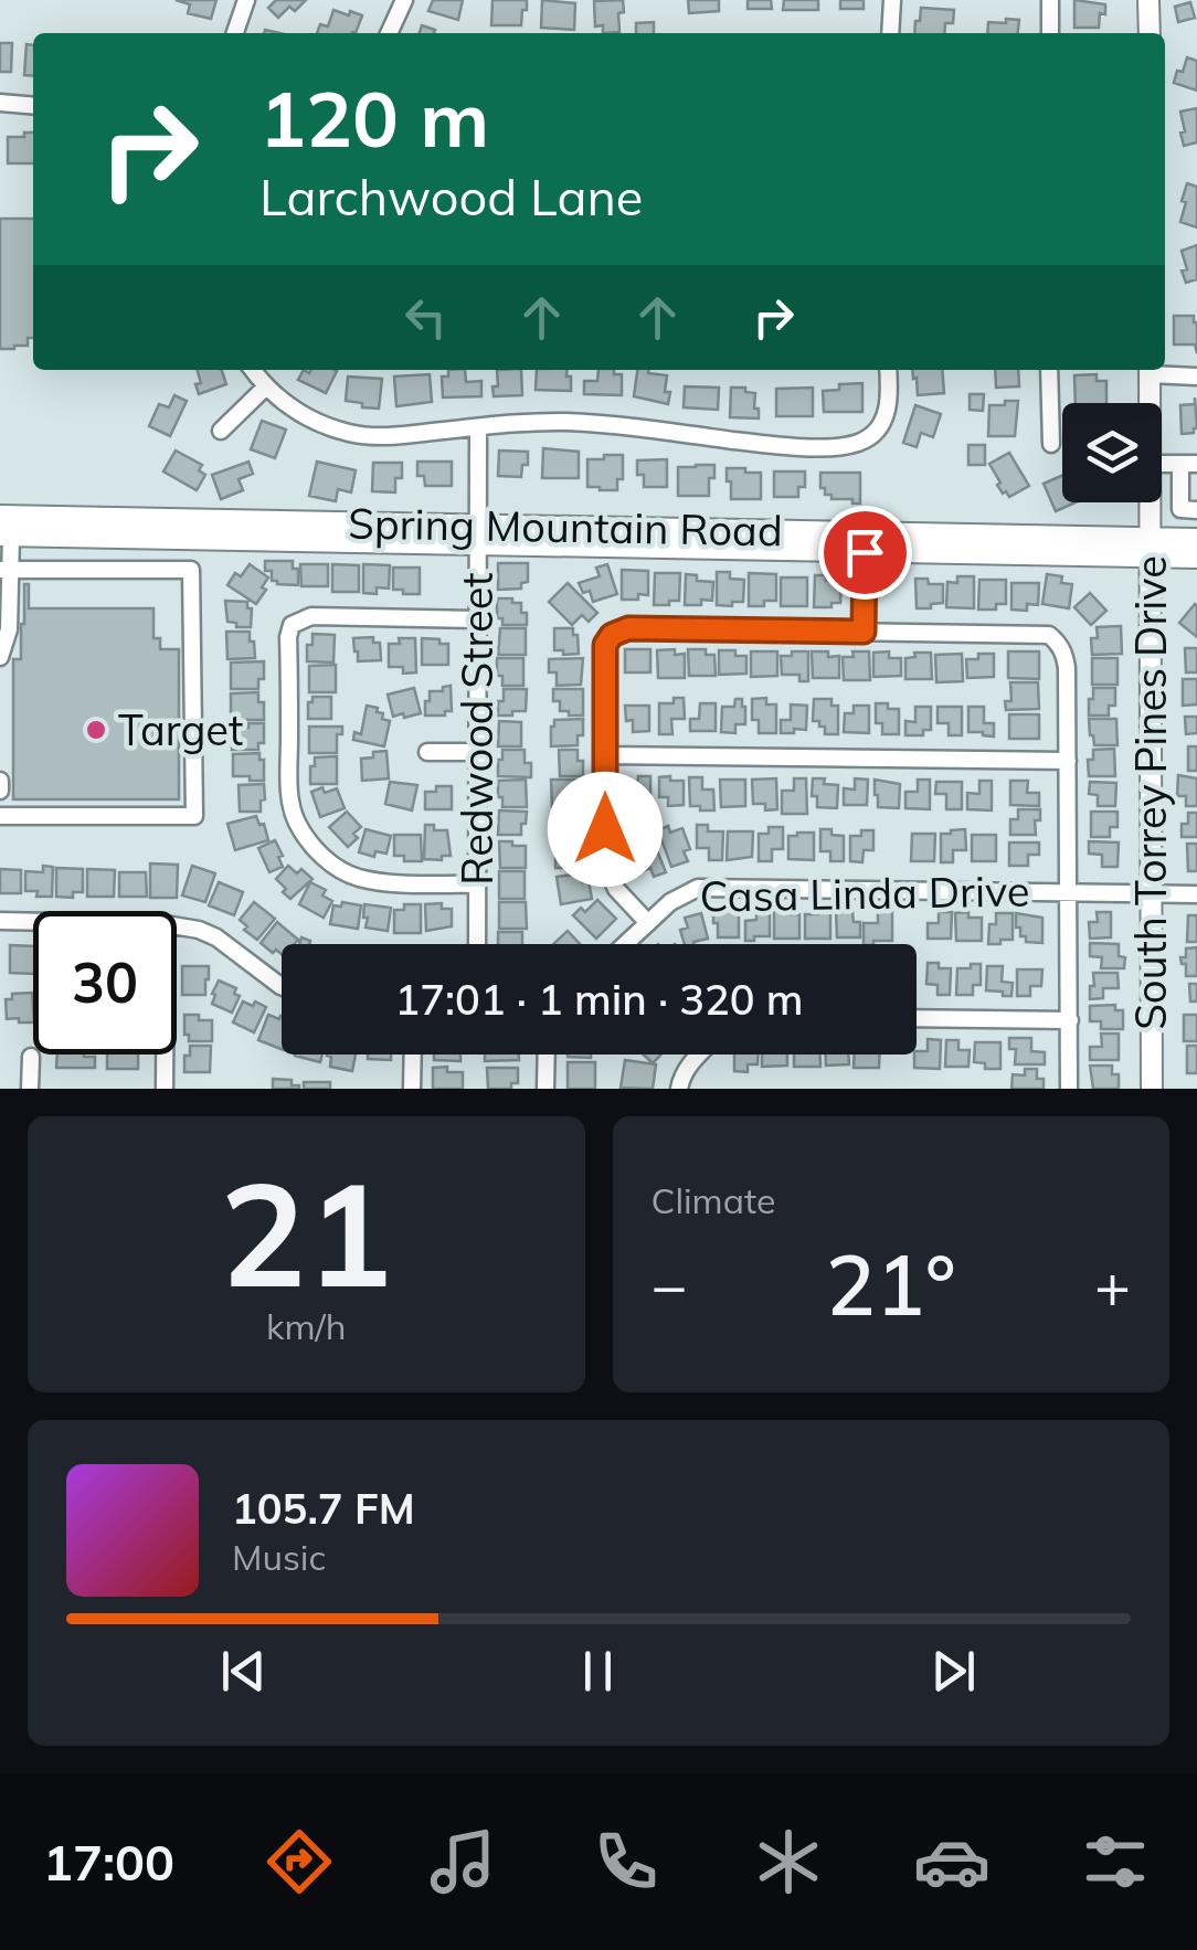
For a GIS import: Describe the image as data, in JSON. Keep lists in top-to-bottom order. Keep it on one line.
{"streets":{"main road":["Spring Mountain Road","South Torrey Pines Drive"],"street":["Redwood Street","Casa Linda Drive"]},"crossings":[["Spring Mountain Road","Redwood Street"],["Spring Mountain Road","South Torrey Pines Drive"],["South Torrey Pines Drive","Casa Linda Drive"]],"places":["Target"],"page":{"turn":["120 m","Larchwood Lane"],"limit":"30","trip":"17:01 · 1 min · 320 m","tile":[["21","km/h"],"Climate"],"heat":["−","21°","+"],"song":["105.7 FM","Music"],"tabs":"17:00"}}
